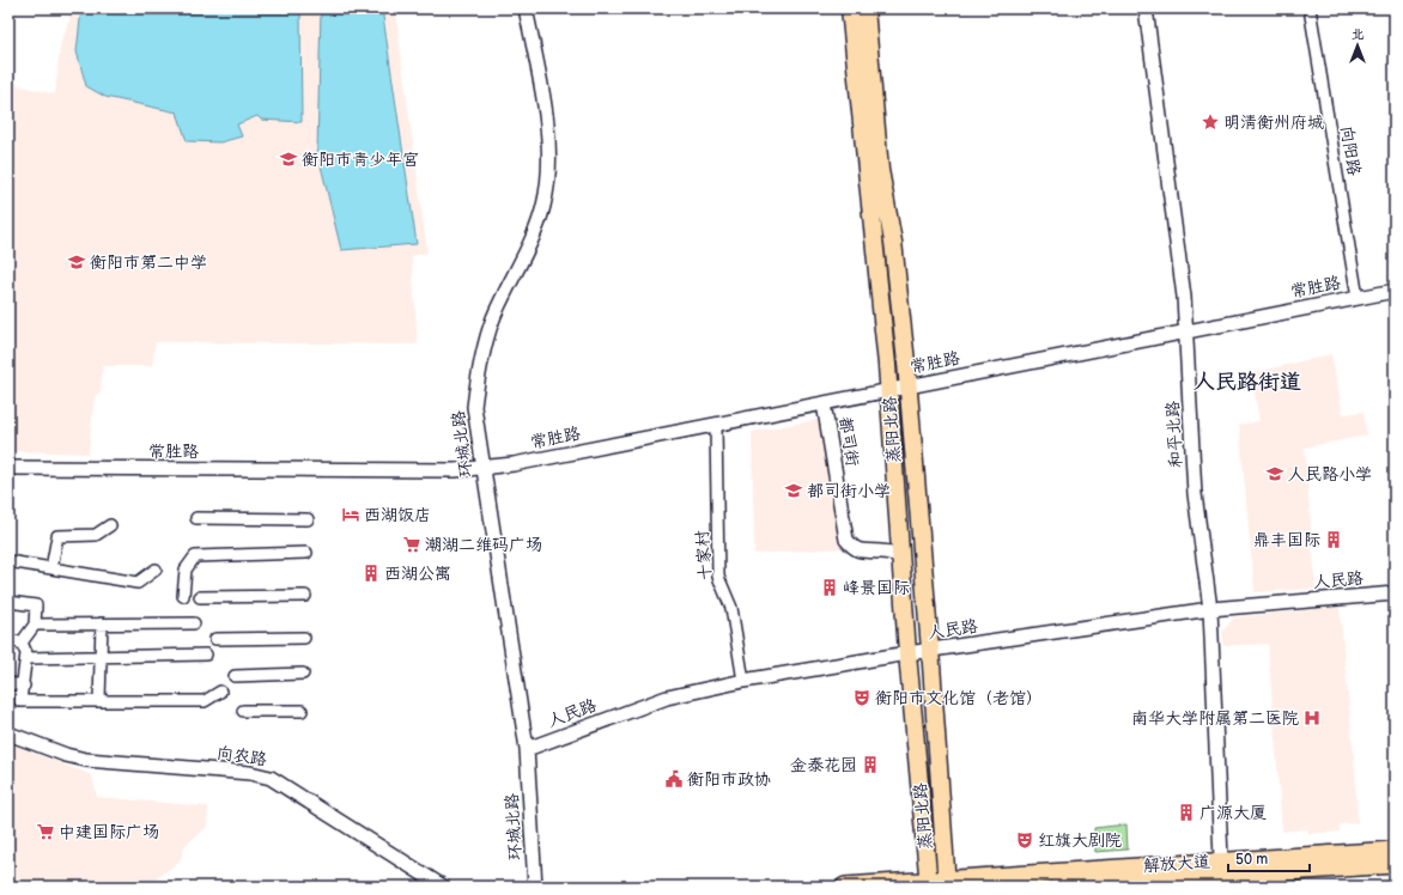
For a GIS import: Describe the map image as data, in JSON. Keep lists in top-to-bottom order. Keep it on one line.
{"streets":{"highway":["解放大道"],"main road":["蒸阳北路"],"street":["向阳路","常胜路","和平北路","都司街","环城北路","十家村","人民路","向农路"]},"crossings":[["向阳路","常胜路"],["常胜路","蒸阳北路"],["常胜路","和平北路"],["常胜路","都司街"],["常胜路","环城北路"],["常胜路","十家村"],["蒸阳北路","都司街"],["蒸阳北路","人民路"],["蒸阳北路","解放大道"],["和平北路","人民路"],["和平北路","解放大道"],["环城北路","人民路"],["十家村","人民路"]],"districts":["人民路街道"],"places":{"place":["明清衡州府城"],"school or university":["衡阳市青少年宫","衡阳市第二中学","人民路小学","都司街小学"],"hotel":["西湖饭店"],"building":["鼎丰国际","西湖公寓","峰景国际","金泰花园","广源大厦"],"supermarket":["潮湖二维码广场","中建国际广场"],"theatre":["衡阳市文化馆（老馆）","红旗大剧院"],"hospital":["南华大学附属第二医院"],"public building":["衡阳市政协"]},"scale_bar":"50 m","north":"top"}
